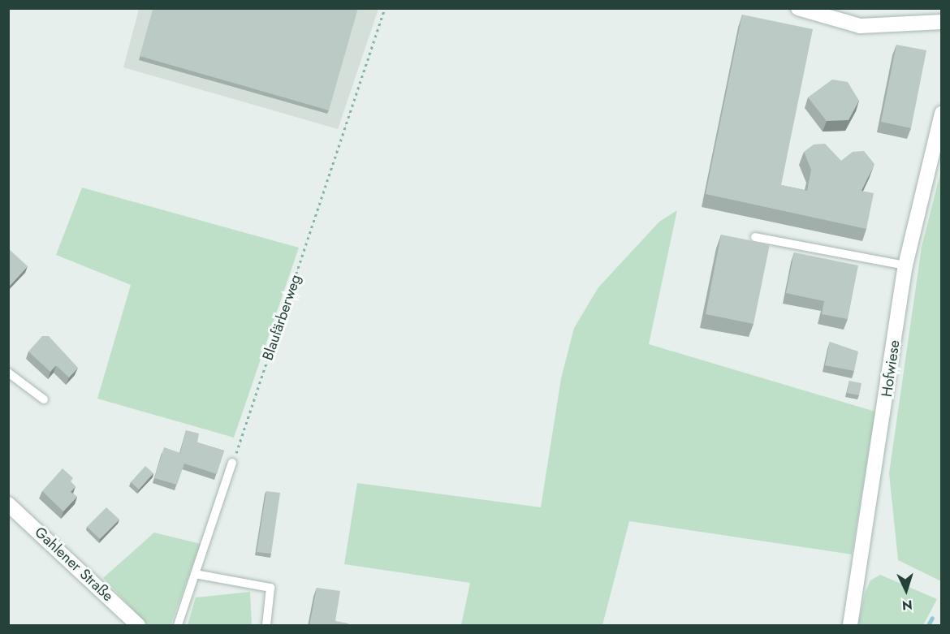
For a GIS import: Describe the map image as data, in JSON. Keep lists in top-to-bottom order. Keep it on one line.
{"streets":{"street":["Hofwiese","Gahlener Straße"],"path":["Blaufärberweg"]},"north":"bottom"}
